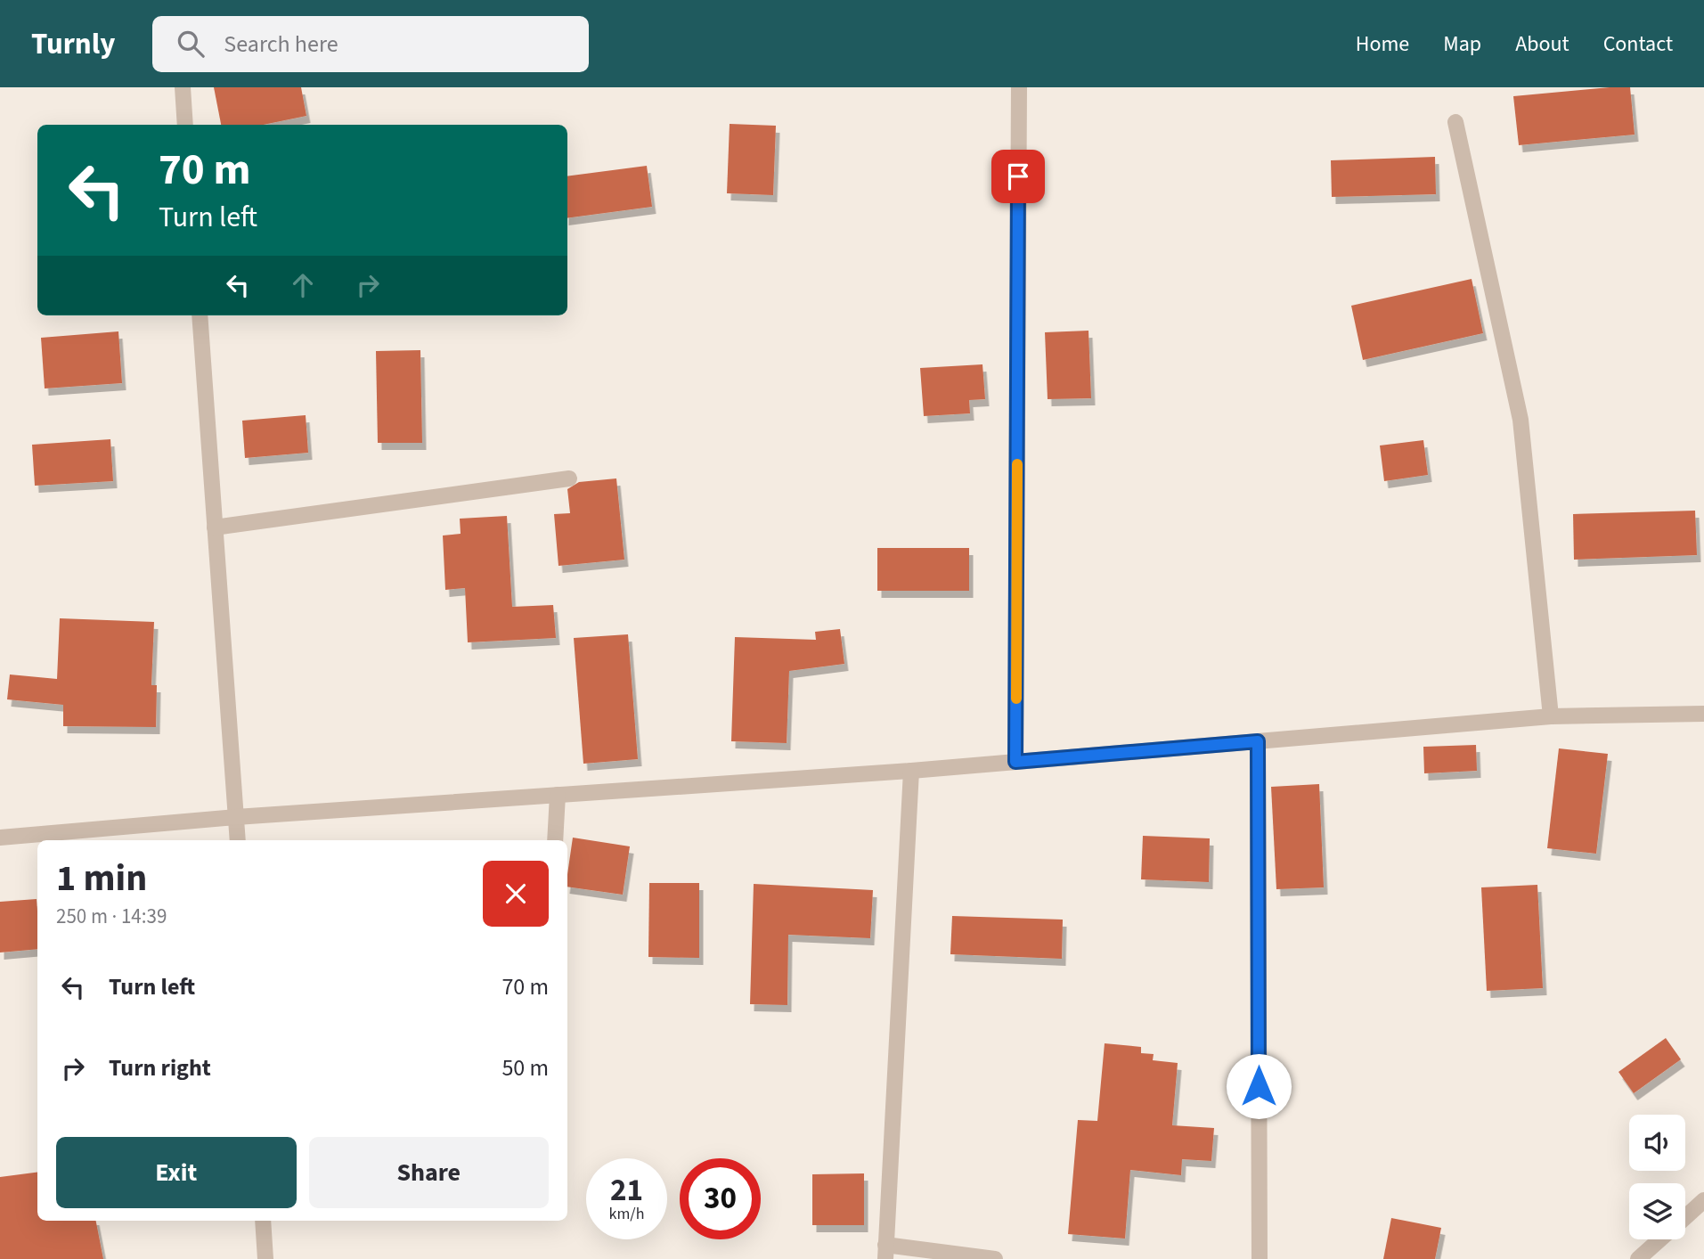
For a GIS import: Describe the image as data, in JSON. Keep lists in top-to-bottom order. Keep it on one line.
{"page":{"header":"Turnly","search":"Search here","nav":["Home","Map","About","Contact"],"turn":["70 m","Turn left"],"heading":["1 min","250 m · 14:39"],"list":[{"name":"Turn left","value":"70 m"},{"name":"Turn right","value":"50 m"}],"buttons":["Exit","Share"],"speed":"21 km/h","limit":"30"}}
